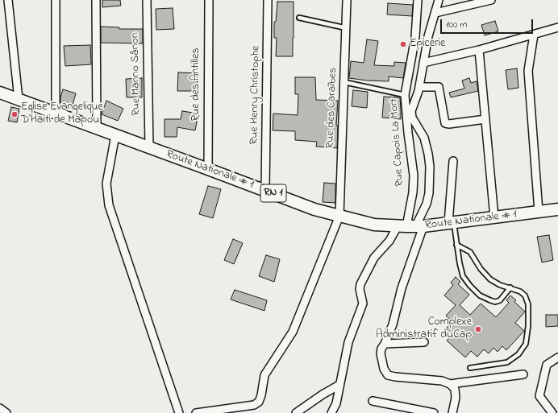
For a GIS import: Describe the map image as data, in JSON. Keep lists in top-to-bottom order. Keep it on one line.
{"streets":{"main road":["Route Nationale # 1","RN 1"],"street":["Rue Manno Sânon","Rue des Antilles","Rue Henry Christophe","Rue des Caraïbes","Rue Capois La Mort"]},"crossings":[["Rue Manno Sânon","Route Nationale # 1"],["Rue des Antilles","Route Nationale # 1"],["Rue Henry Christophe","Route Nationale # 1"],["Rue des Caraïbes","Route Nationale # 1"],["Rue Capois La Mort","Route Nationale # 1"]],"places":["Epicerie","Eglise Evangelique D'Haiti de Mapou","Complexe Administratif duCap"],"scale_bar":"100 m"}
